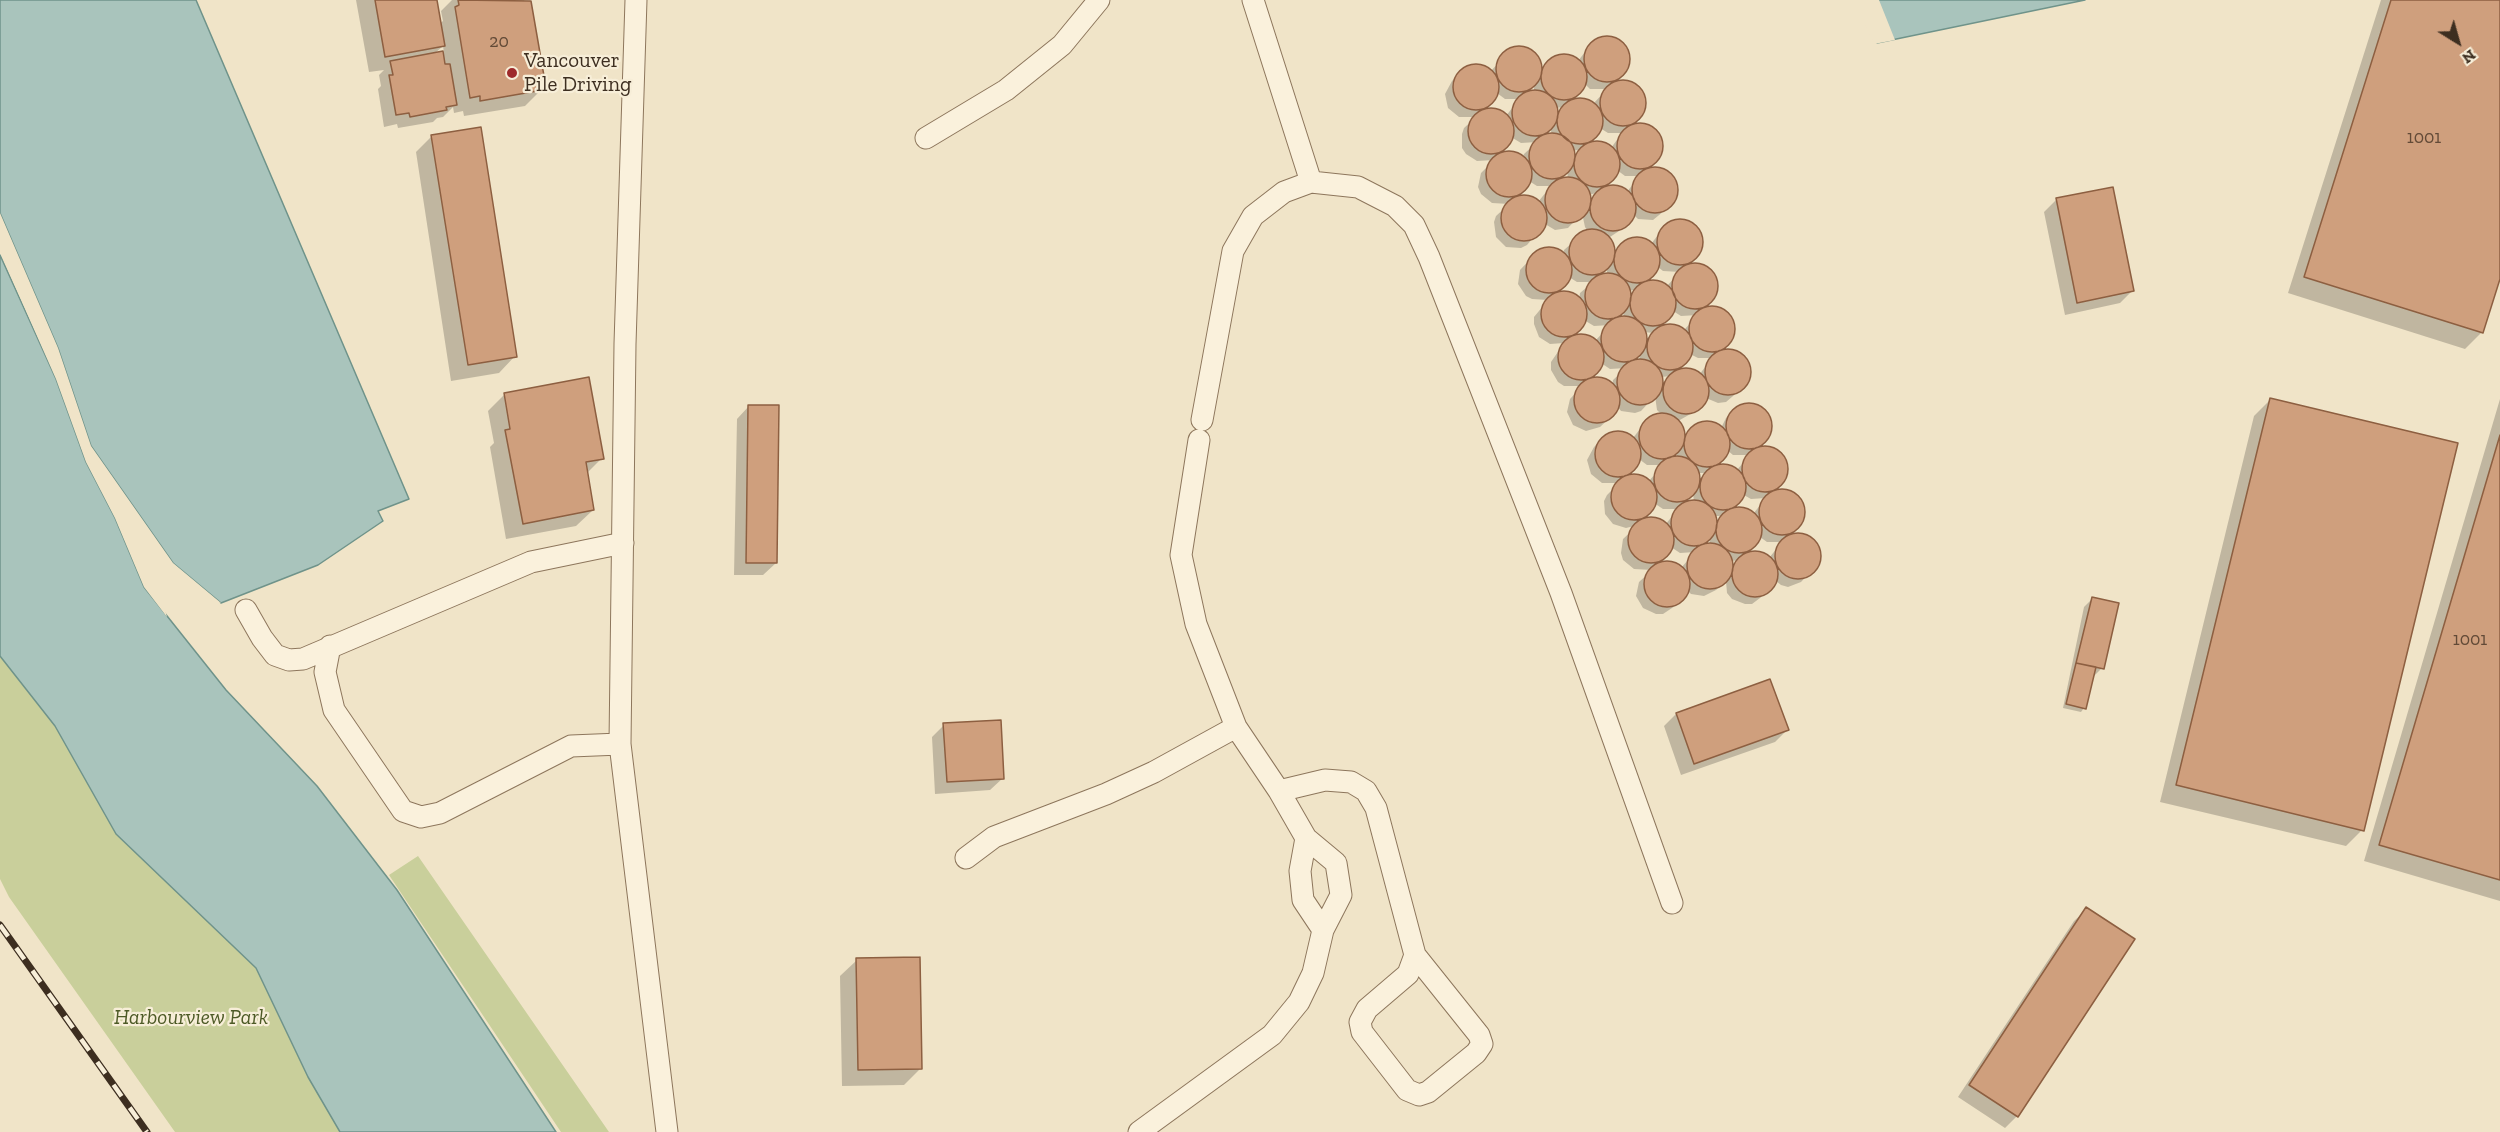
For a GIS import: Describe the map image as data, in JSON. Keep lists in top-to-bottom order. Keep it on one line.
{"parks":["Harbourview Park"],"places":["Vancouver Pile Driving"],"house_numbers":["20","1001","1001"],"north":"bottom right"}
